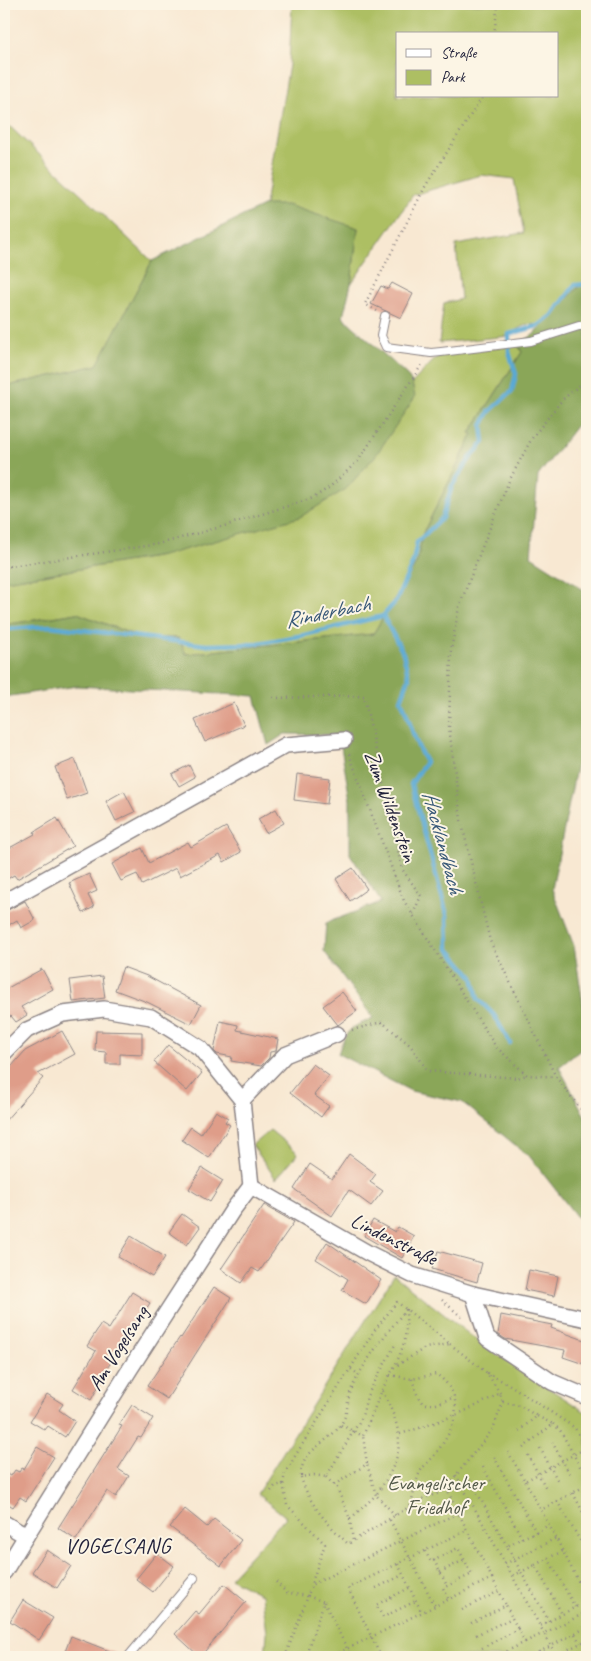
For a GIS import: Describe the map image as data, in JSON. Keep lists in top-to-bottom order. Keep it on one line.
{"streets":{"street":["Zum Wildenstein","Lindenstraße","Am Vogelsang"]},"crossings":[["Lindenstraße","Am Vogelsang"]],"districts":["VOGELSANG"],"water":["Rinderbach","Hacklandbach"],"parks":["Evangelischer Friedhof"],"legend":["Straße","Park"]}
